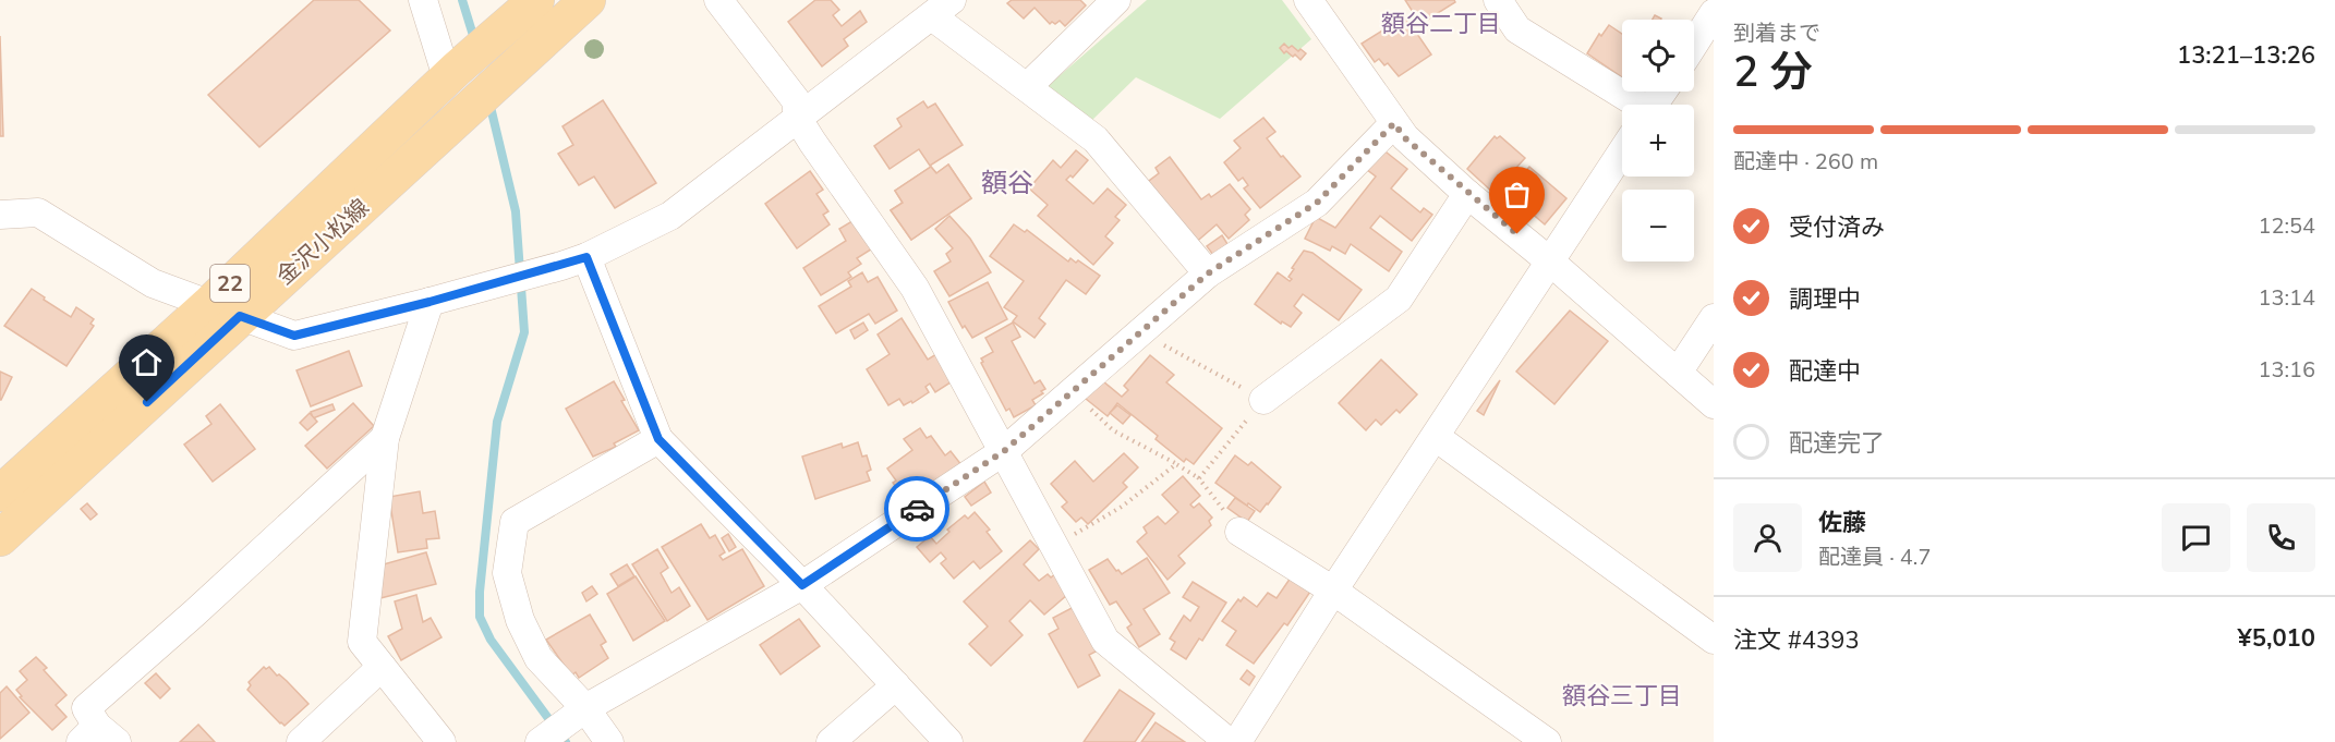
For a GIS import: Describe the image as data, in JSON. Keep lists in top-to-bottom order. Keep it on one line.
{"streets":{"main road":["金沢小松線","22"]},"districts":["額谷二丁目","額谷","額谷三丁目"],"page":{"heading":["2 分","到着まで","13:21–13:26"],"panel":["佐藤","配達員 · 4.7","注文 #4393","¥5,010"],"map_buttons":["+","−"],"bar":"配達中 · 260 m","list":[["受付済み","12:54"],["調理中","13:14"],["配達中","13:16"],"配達完了"]}}
